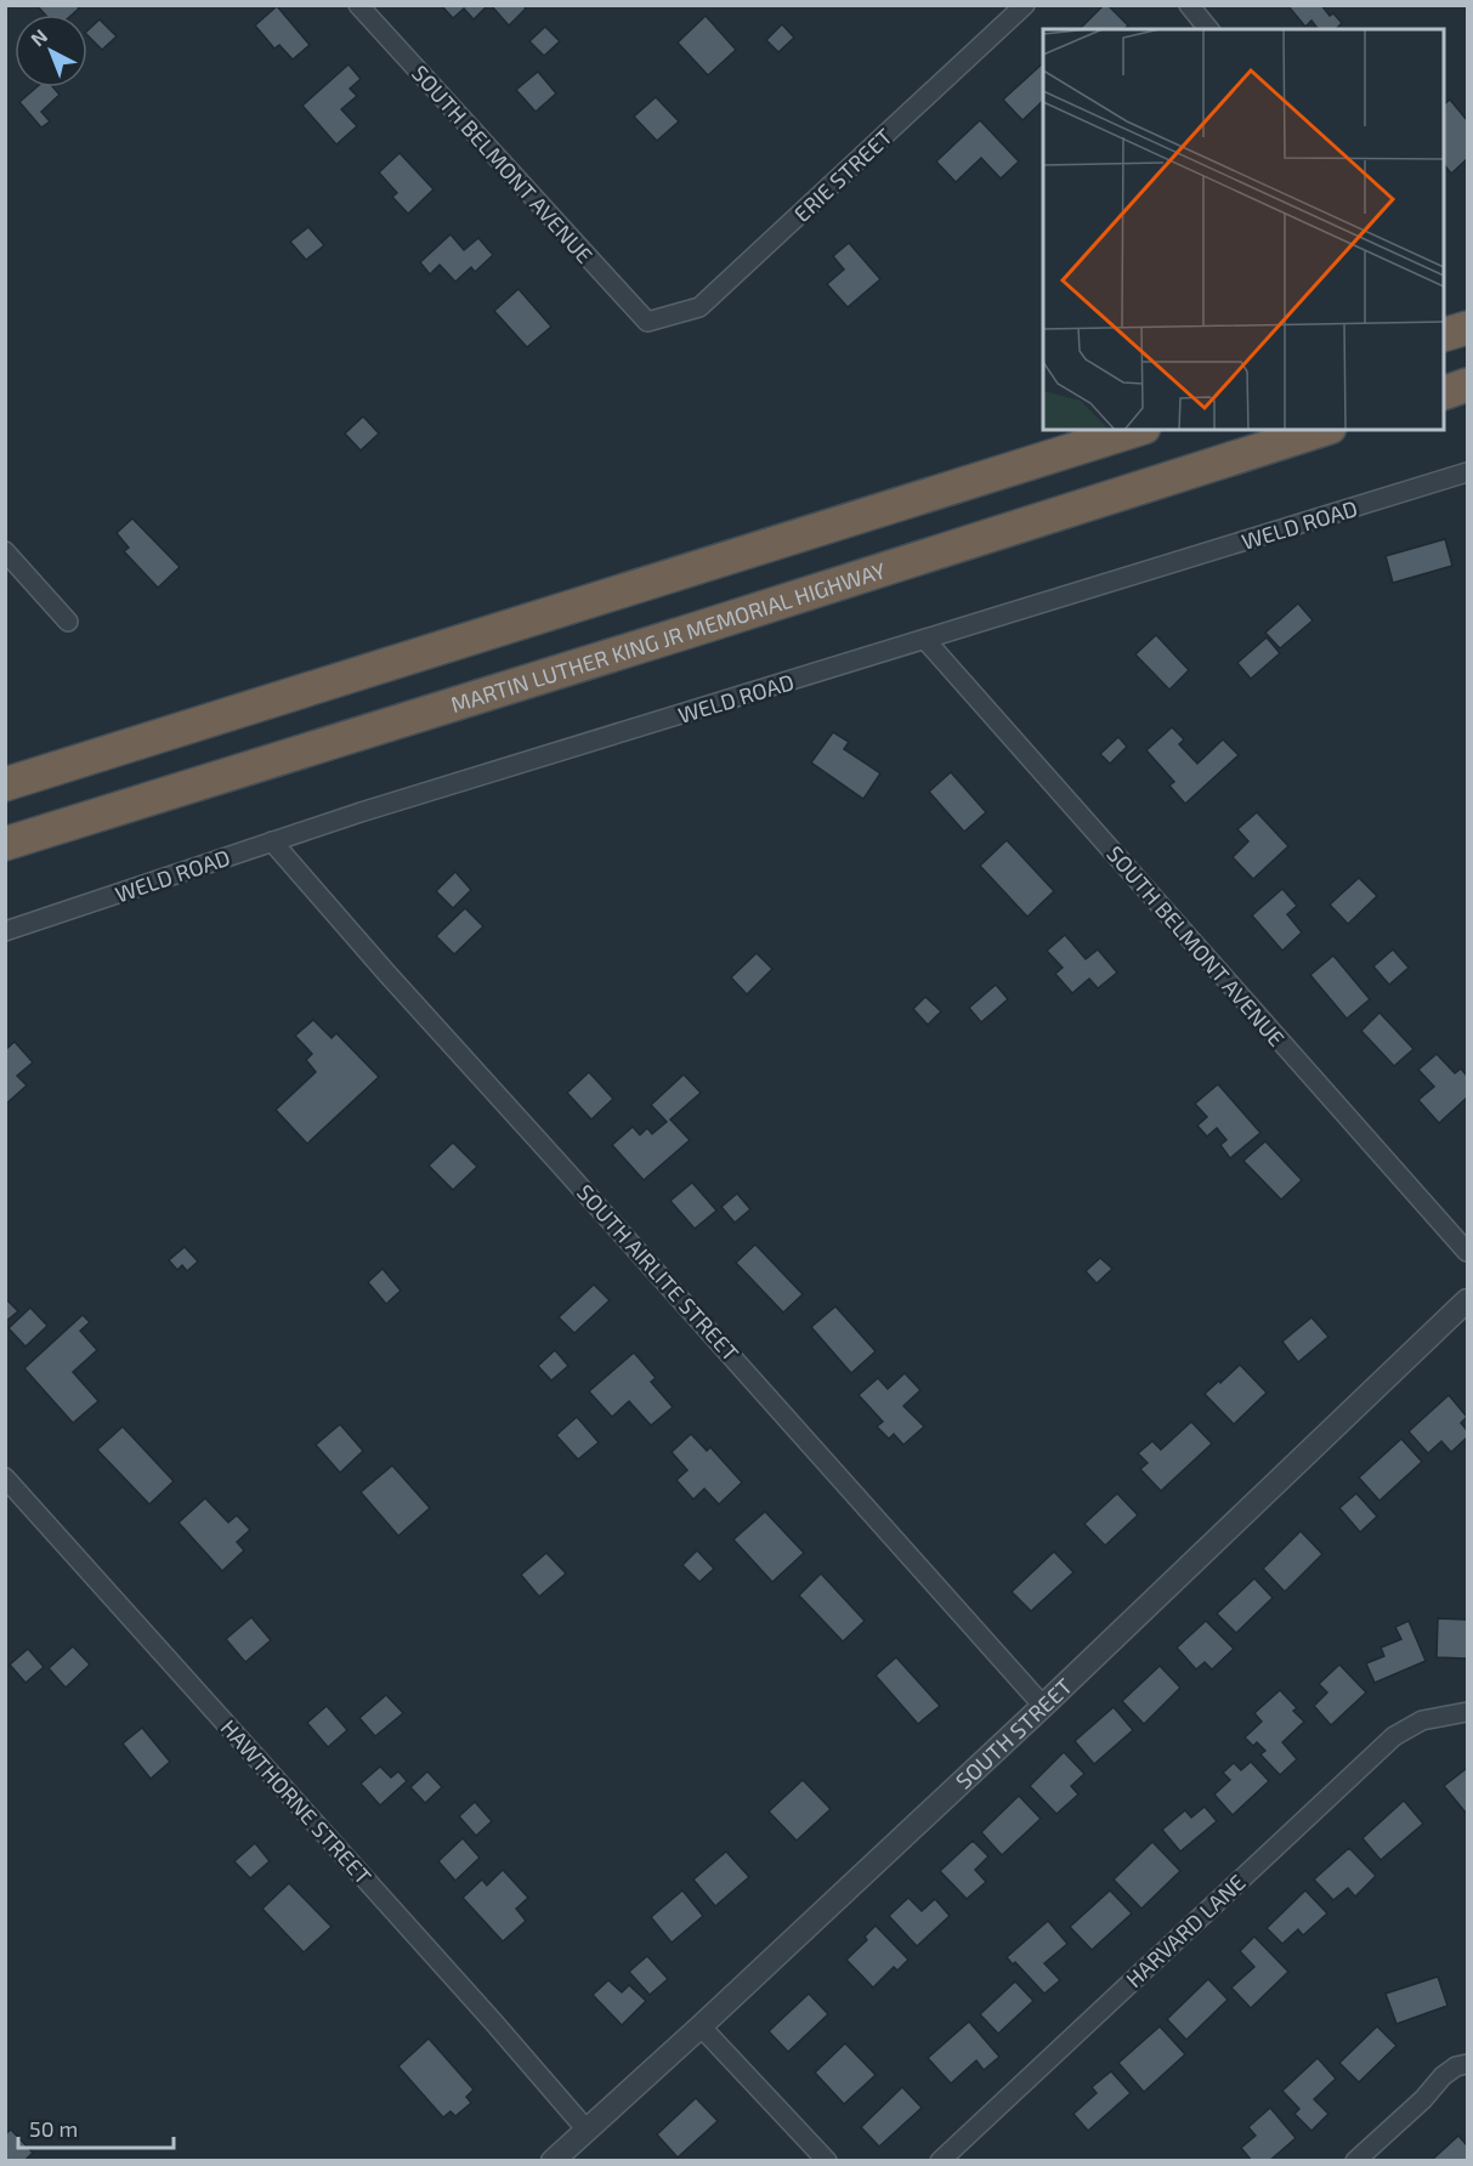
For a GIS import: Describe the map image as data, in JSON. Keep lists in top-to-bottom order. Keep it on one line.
{"streets":{"highway":["MARTIN LUTHER KING JR MEMORIAL HIGHWAY"],"street":["SOUTH BELMONT AVENUE","ERIE STREET","WELD ROAD","SOUTH AIRLITE STREET","SOUTH STREET","HAWTHORNE STREET","HARVARD LANE"]},"crossings":[["SOUTH BELMONT AVENUE","ERIE STREET"],["SOUTH BELMONT AVENUE","WELD ROAD"],["WELD ROAD","SOUTH AIRLITE STREET"],["SOUTH AIRLITE STREET","SOUTH STREET"],["SOUTH STREET","HAWTHORNE STREET"]],"scale_bar":"50 m","north":"top left"}
